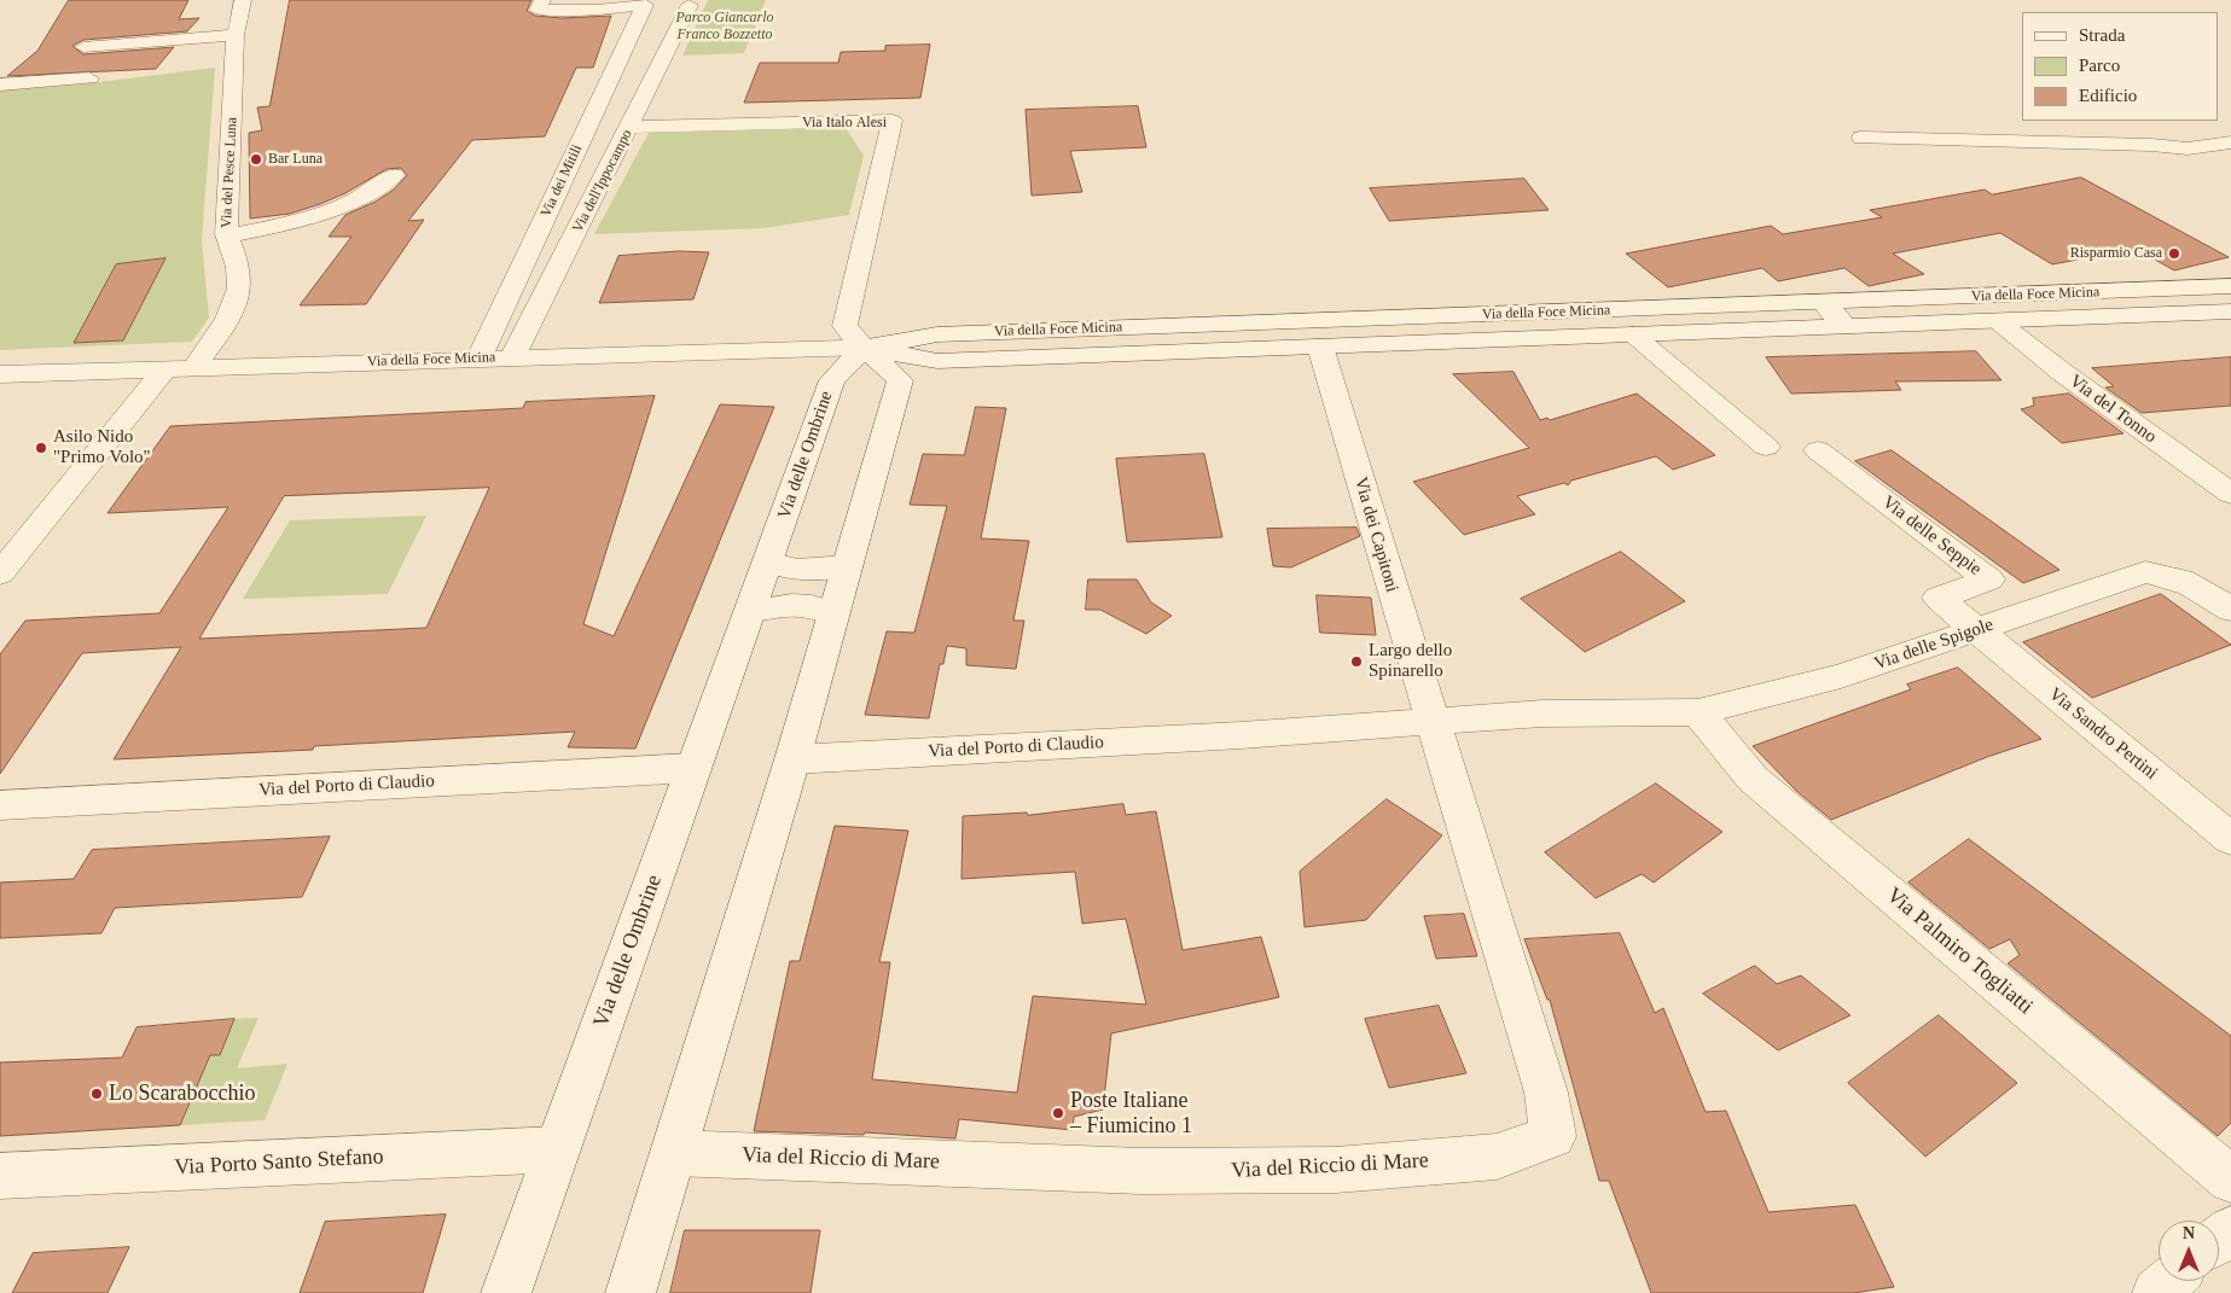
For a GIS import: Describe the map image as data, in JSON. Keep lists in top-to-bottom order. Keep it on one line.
{"streets":{"street":["Via Italo Alesi","Via del Pesce Luna","Via dei Mitili","Via dell'Ippocampo","Via della Foce Micina","Via del Tonno","Via delle Ombrine","Via dei Capitoni","Via delle Seppie","Via delle Spigole","Via Sandro Pertini","Via del Porto di Claudio","Via Palmiro Togliatti","Via del Riccio di Mare","Via Porto Santo Stefano"]},"crossings":[["Via Italo Alesi","Via dell'Ippocampo"],["Via Italo Alesi","Via della Foce Micina"],["Via Italo Alesi","Via delle Ombrine"],["Via del Pesce Luna","Via della Foce Micina"],["Via dei Mitili","Via della Foce Micina"],["Via dell'Ippocampo","Via della Foce Micina"],["Via della Foce Micina","Via del Tonno"],["Via della Foce Micina","Via delle Ombrine"],["Via della Foce Micina","Via dei Capitoni"],["Via delle Ombrine","Via del Porto di Claudio"],["Via delle Ombrine","Via Porto Santo Stefano"],["Via dei Capitoni","Via del Porto di Claudio"],["Via dei Capitoni","Via del Riccio di Mare"],["Via delle Seppie","Via delle Spigole"],["Via delle Seppie","Via Sandro Pertini"],["Via delle Spigole","Via Sandro Pertini"],["Via delle Spigole","Via Palmiro Togliatti"],["Via del Porto di Claudio","Via del Riccio di Mare"]],"parks":["Parco Giancarlo Franco Bozzetto"],"places":["Bar Luna","Risparmio Casa","Asilo Nido \"Primo Volo\"","Largo dello Spinarello","Lo Scarabocchio","Poste Italiane – Fiumicino 1"],"legend":["Strada","Parco","Edificio"],"north":"top"}
